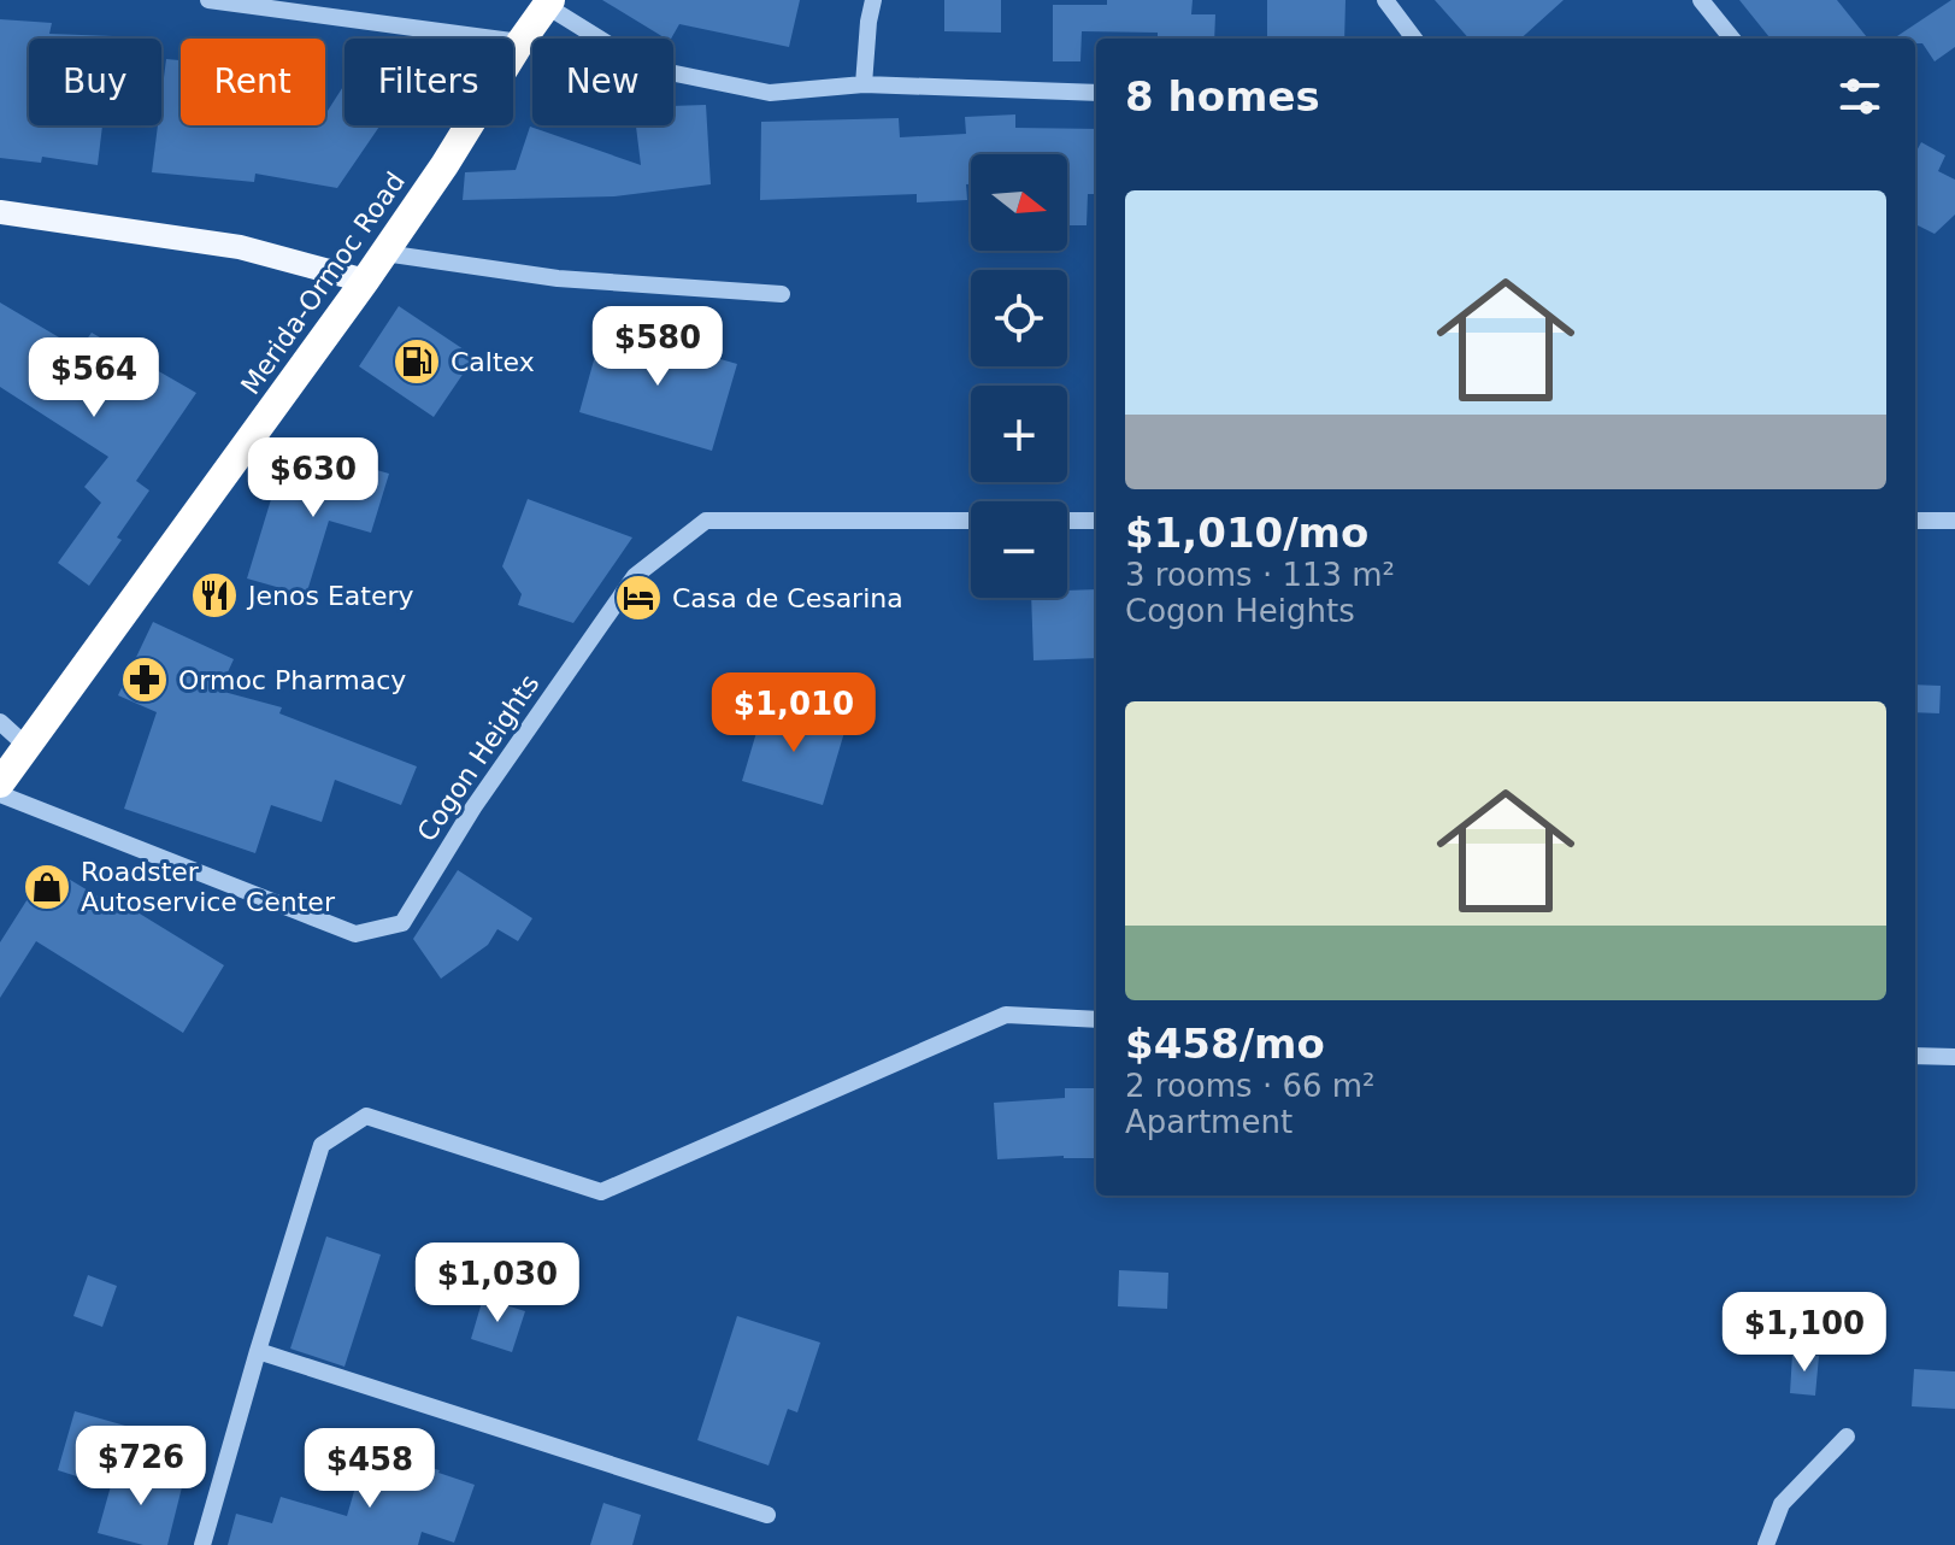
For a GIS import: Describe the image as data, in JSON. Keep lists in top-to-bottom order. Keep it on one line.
{"streets":{"highway":["Merida-Ormoc Road"],"street":["Cogon Heights"]},"places":{"fuel station":["Caltex"],"restaurant":["Jenos Eatery"],"hotel":["Casa de Cesarina"],"pharmacy":["Ormoc Pharmacy"],"shop":["Roadster Autoservice Center"]},"north":"right","page":{"chip":["Buy","Rent","Filters","New"],"heading":"8 homes","map_buttons":["+","−"],"list":[{"name":"$1,010/mo","note":"3 rooms · 113 m² · Cogon Heights"},{"name":"$458/mo","note":"2 rooms · 66 m² · Apartment"}],"price":["$580","$564","$630","$1,010","$1,030","$1,100","$726","$458"]}}
